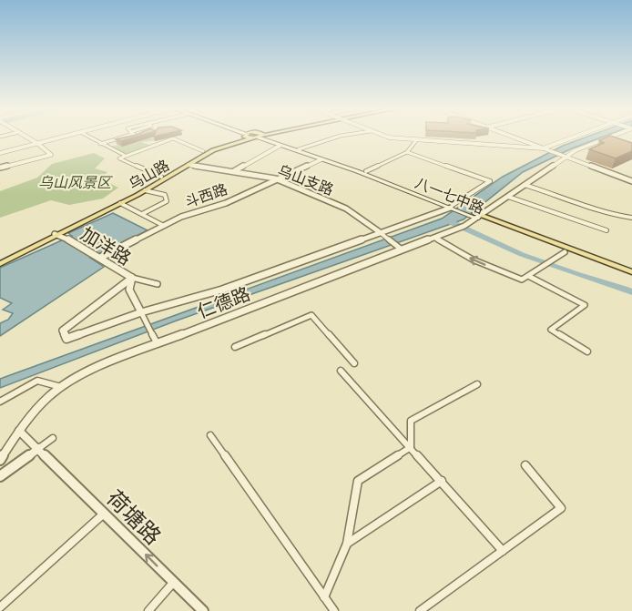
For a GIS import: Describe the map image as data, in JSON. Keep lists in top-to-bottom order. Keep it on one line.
{"streets":{"main road":["乌山路","八一七中路"],"street":["乌山支路","斗西路","加洋路","仁德路","荷塘路"]},"crossings":[["乌山路","乌山支路"],["乌山路","加洋路"],["乌山支路","斗西路"],["乌山支路","仁德路"],["斗西路","八一七中路"],["斗西路","加洋路"],["八一七中路","仁德路"],["加洋路","仁德路"],["仁德路","荷塘路"]],"one_way":["荷塘路"],"parks":["乌山风景区"]}
